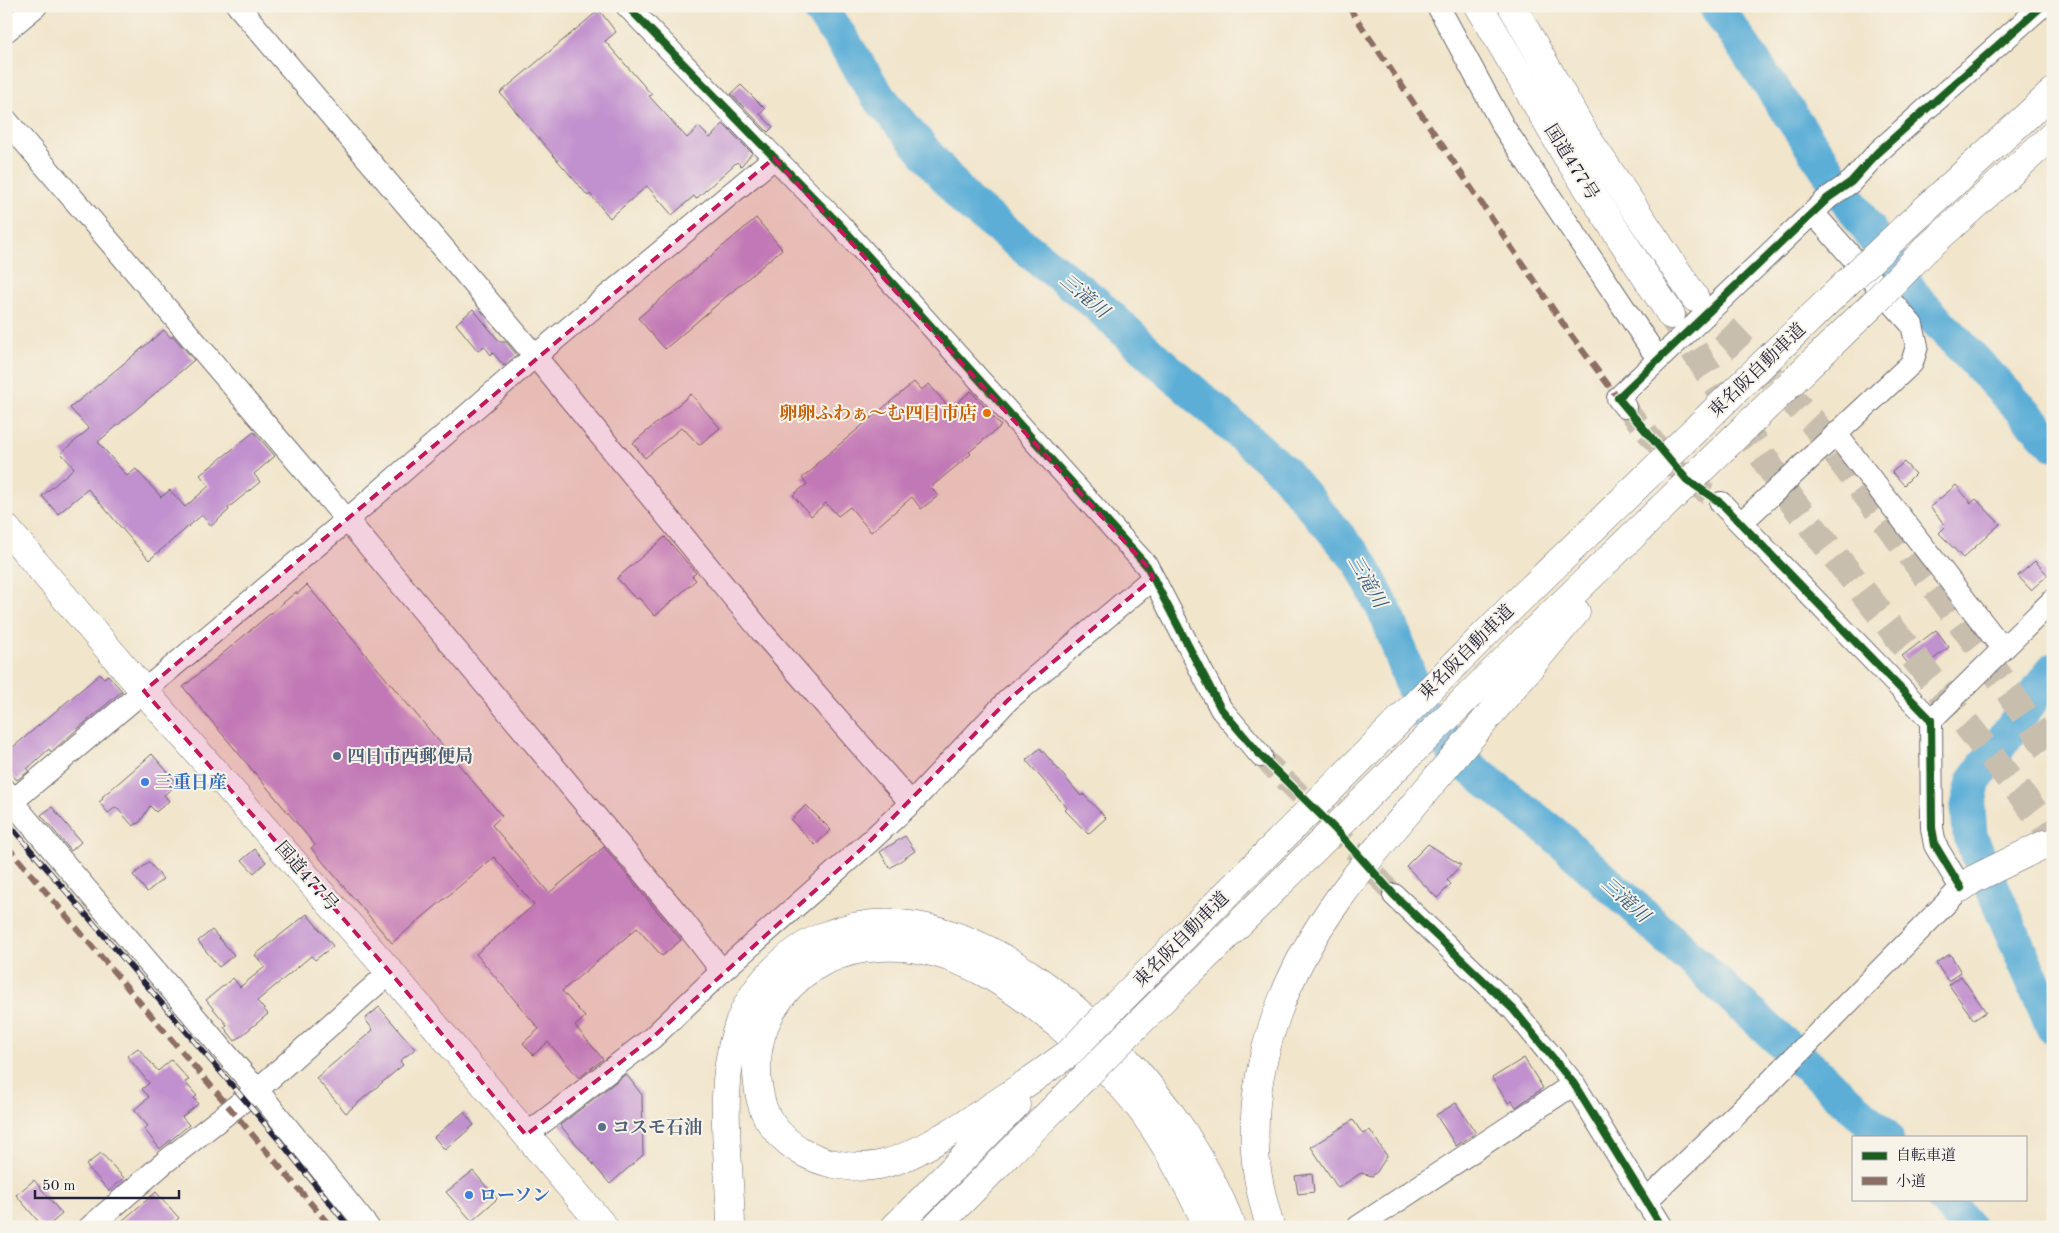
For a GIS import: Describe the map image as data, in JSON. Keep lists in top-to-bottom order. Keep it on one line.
{"streets":{"main road":["国道477号","東名阪自動車道"]},"water":["三滝川"],"places":["卵卵ふわぁ～む四日市店","四日市西郵便局","三重日産","コスモ石油","ローソン"],"legend":["自転車道","小道"],"scale_bar":"50 m"}
